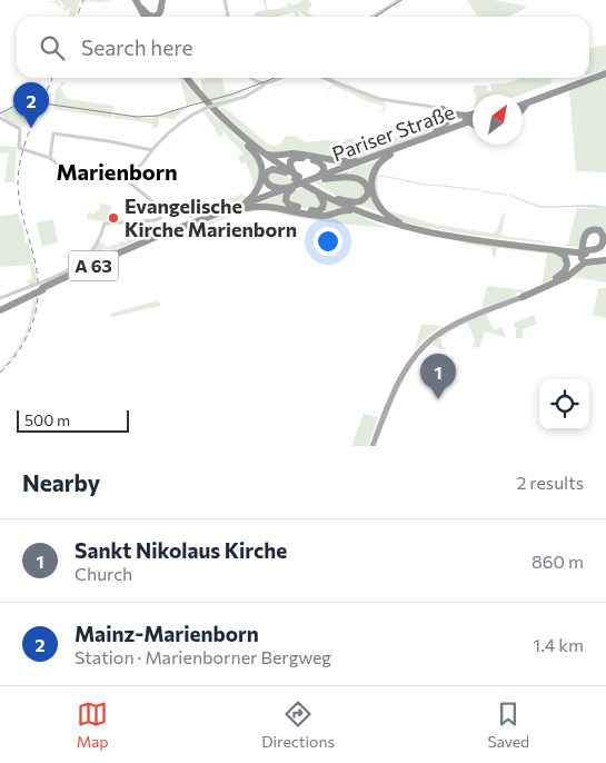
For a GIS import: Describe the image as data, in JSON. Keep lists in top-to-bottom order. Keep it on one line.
{"streets":{"highway":["Pariser Straße","A 63"]},"crossings":[["Pariser Straße","A 63"]],"districts":["Marienborn"],"places":["Evangelische Kirche Marienborn"],"scale_bar":"500 m","north":"top right","page":{"search":"Search here","pins":["2","1"],"scale":"500 m","heading":["Nearby","2 results"],"list":[{"mark":"1","name":"Sankt Nikolaus Kirche","note":"Church","value":"860 m"},{"mark":"2","name":"Mainz-Marienborn","note":"Station · Marienborner Bergweg","value":"1.4 km"}],"nav":["Map","Directions","Saved"]}}
